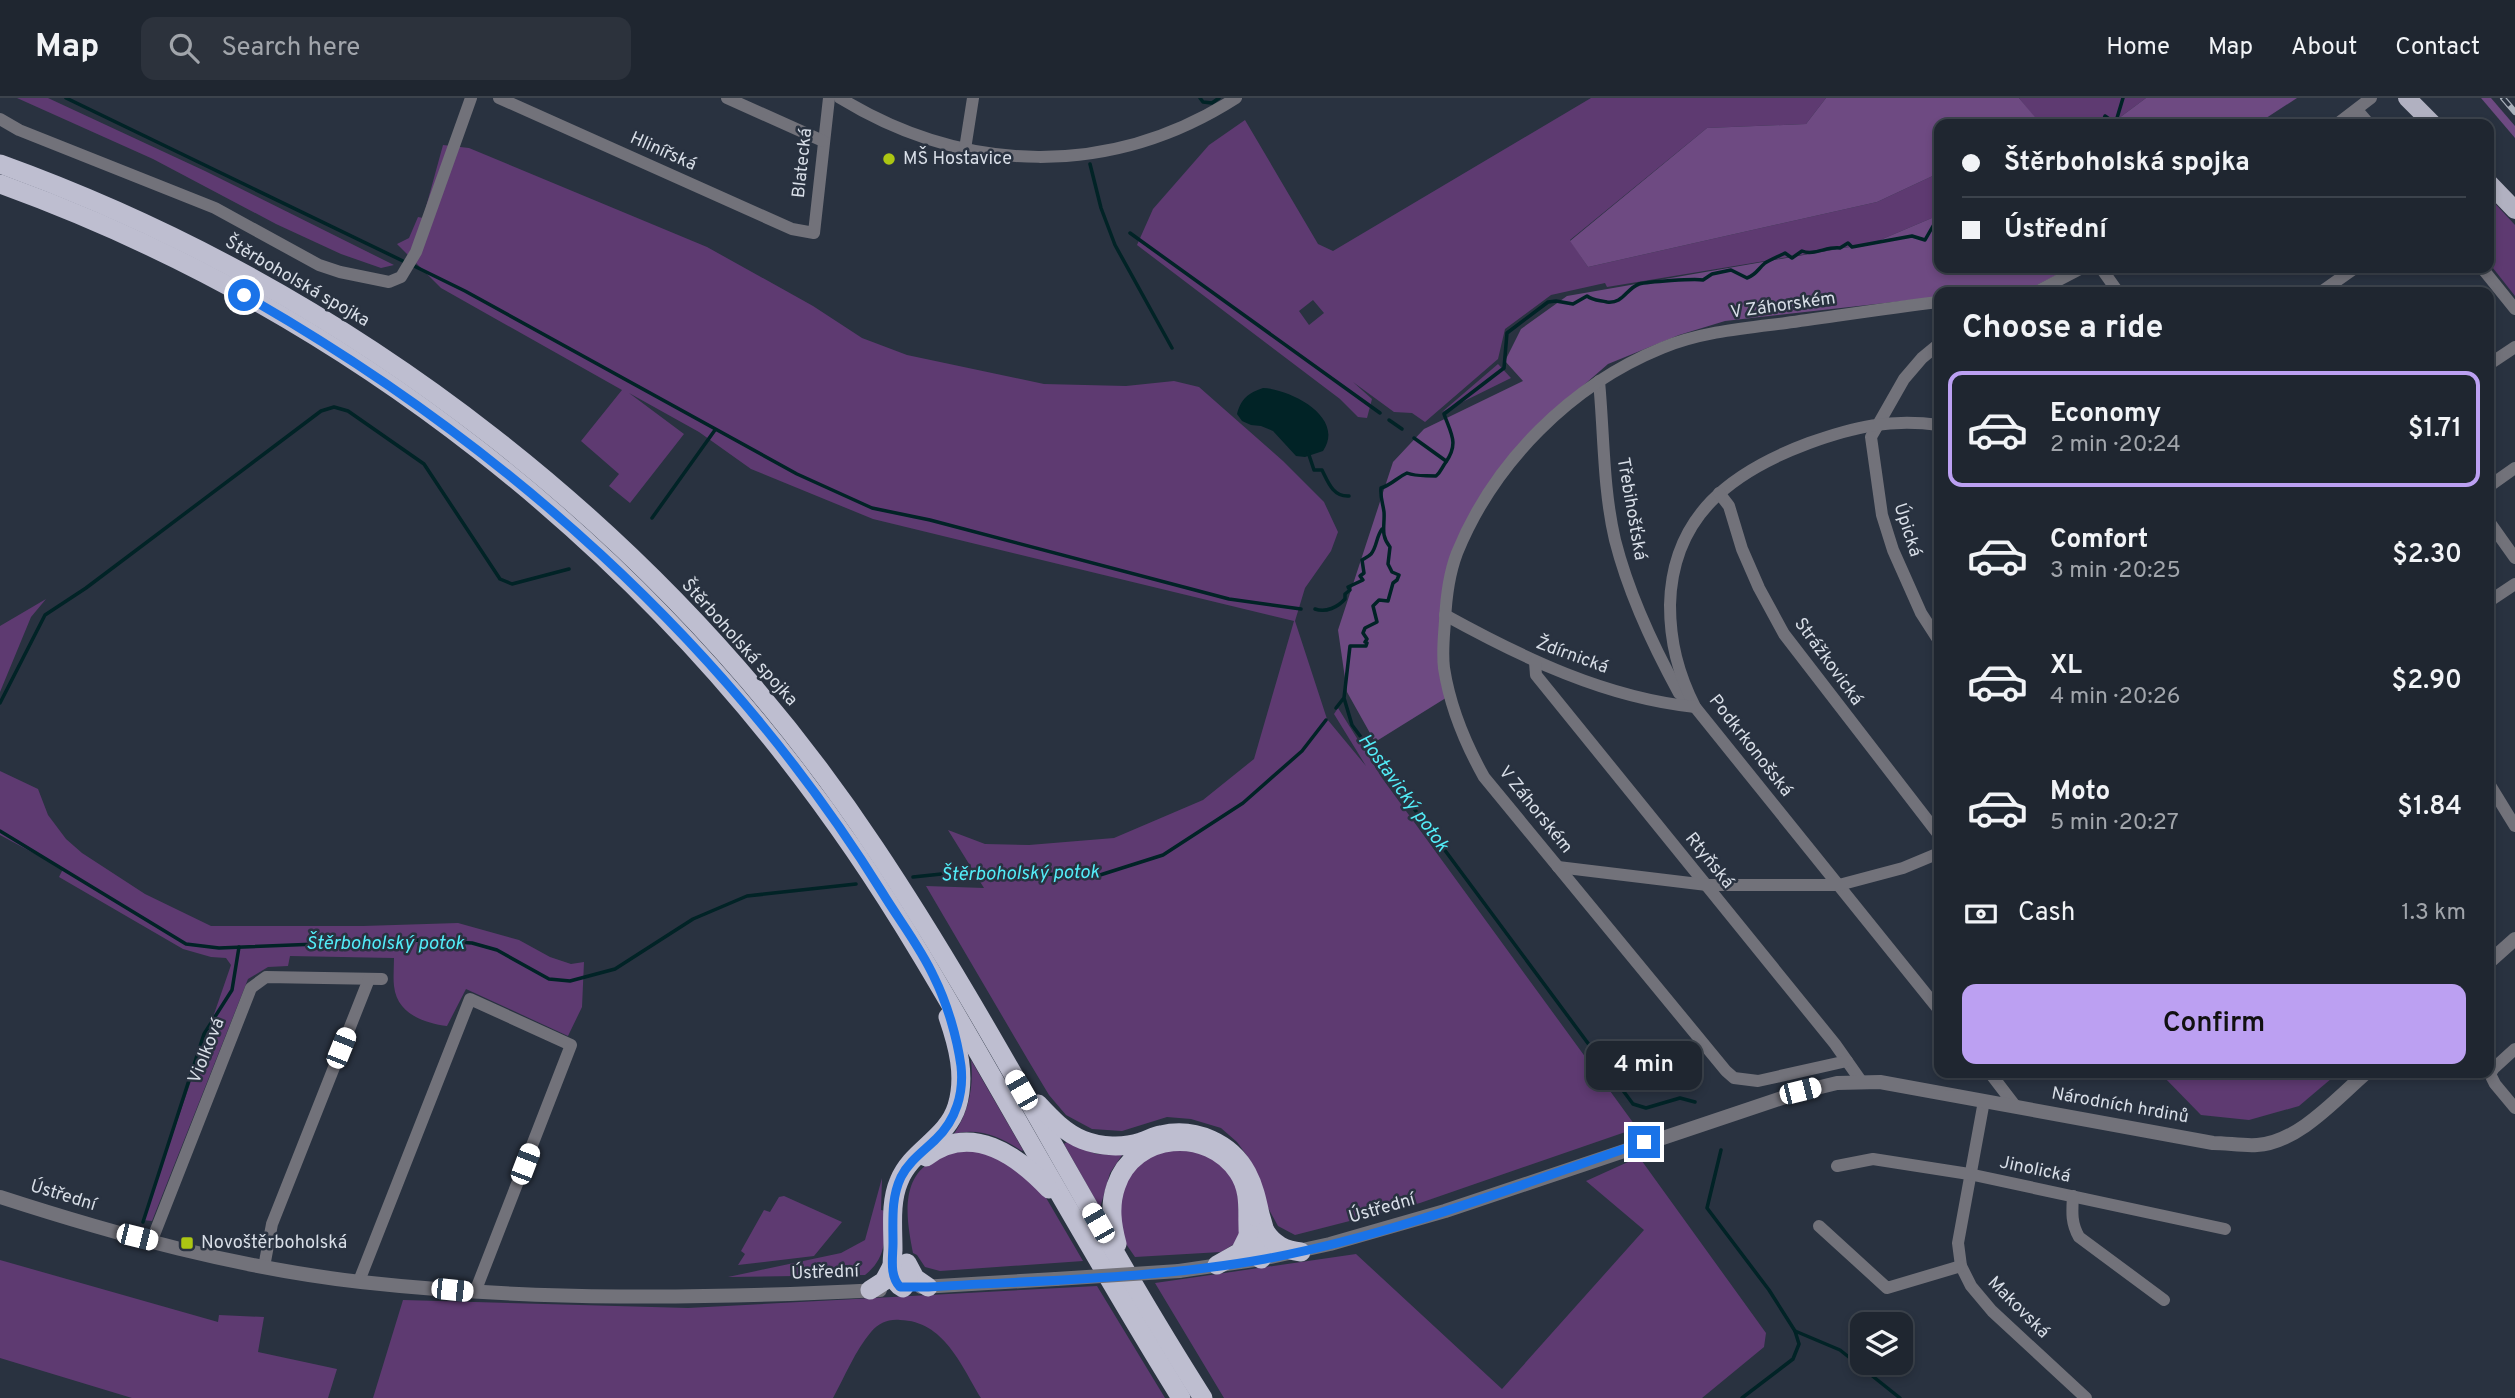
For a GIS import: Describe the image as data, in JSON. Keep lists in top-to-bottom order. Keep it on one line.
{"streets":{"highway":["Štěrboholská spojka"],"street":["Hlinířská","Blatecká","V Záhorském","Třebihošťská","Úpická","Ždírnická","Strážkovická","Podkrkonošská","Rtyňská","Violková","Národních hrdinů","Jinolická","Ústřední","Makovská"]},"crossings":[["Hlinířská","Blatecká"],["V Záhorském","Třebihošťská"],["V Záhorském","Ždírnická"],["V Záhorském","Rtyňská"],["Třebihošťská","Ždírnická"],["Třebihošťská","Podkrkonošská"],["Úpická","Podkrkonošská"],["Ždírnická","Podkrkonošská"],["Ždírnická","Rtyňská"],["Strážkovická","Podkrkonošská"],["Rtyňská","Národních hrdinů"],["Violková","Ústřední"],["Národních hrdinů","Ústřední"],["Národních hrdinů","Makovská"],["Jinolická","Makovská"]],"water":["Hostavický potok","Štěrboholský potok"],"places":{"other":["MŠ Hostavice"],"transit":["Novoštěrboholská"]},"page":{"header":"Map","search":"Search here","nav":["Home","Map","About","Contact"],"banner":["Štěrboholská spojka","Ústřední"],"heading":"Choose a ride","list":[{"name":"Economy","note":"2 min · 20:24","value":"$1.71"},{"name":"Comfort","note":"3 min · 20:25","value":"$2.30"},{"name":"XL","note":"4 min · 20:26","value":"$2.90"},{"name":"Moto","note":"5 min · 20:27","value":"$1.84"}],"pay":["Cash","1.3 km"],"buttons":"Confirm","bubble":"4 min"}}
